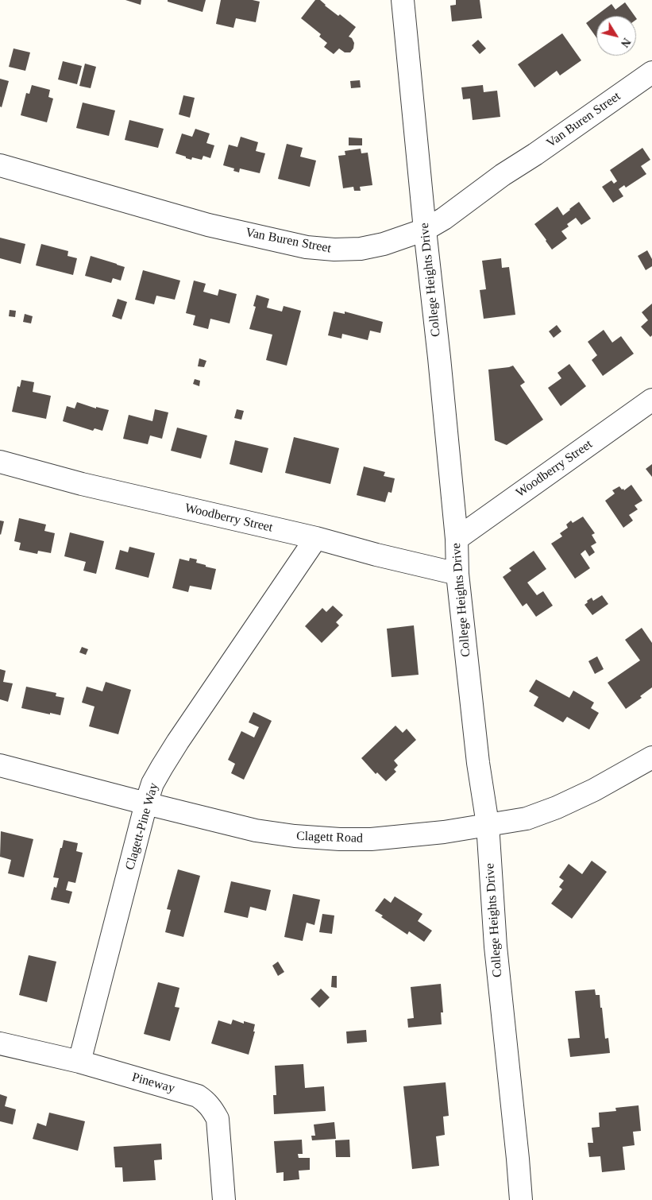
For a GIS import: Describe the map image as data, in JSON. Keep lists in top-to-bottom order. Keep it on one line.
{"streets":{"street":["Van Buren Street","College Heights Drive","Woodberry Street","Clagett-Pine Way","Clagett Road","Pineway"]},"crossings":[["Van Buren Street","College Heights Drive"],["College Heights Drive","Woodberry Street"],["College Heights Drive","Clagett Road"],["Woodberry Street","Clagett-Pine Way"],["Clagett-Pine Way","Clagett Road"],["Clagett-Pine Way","Pineway"]],"north":"bottom right"}
